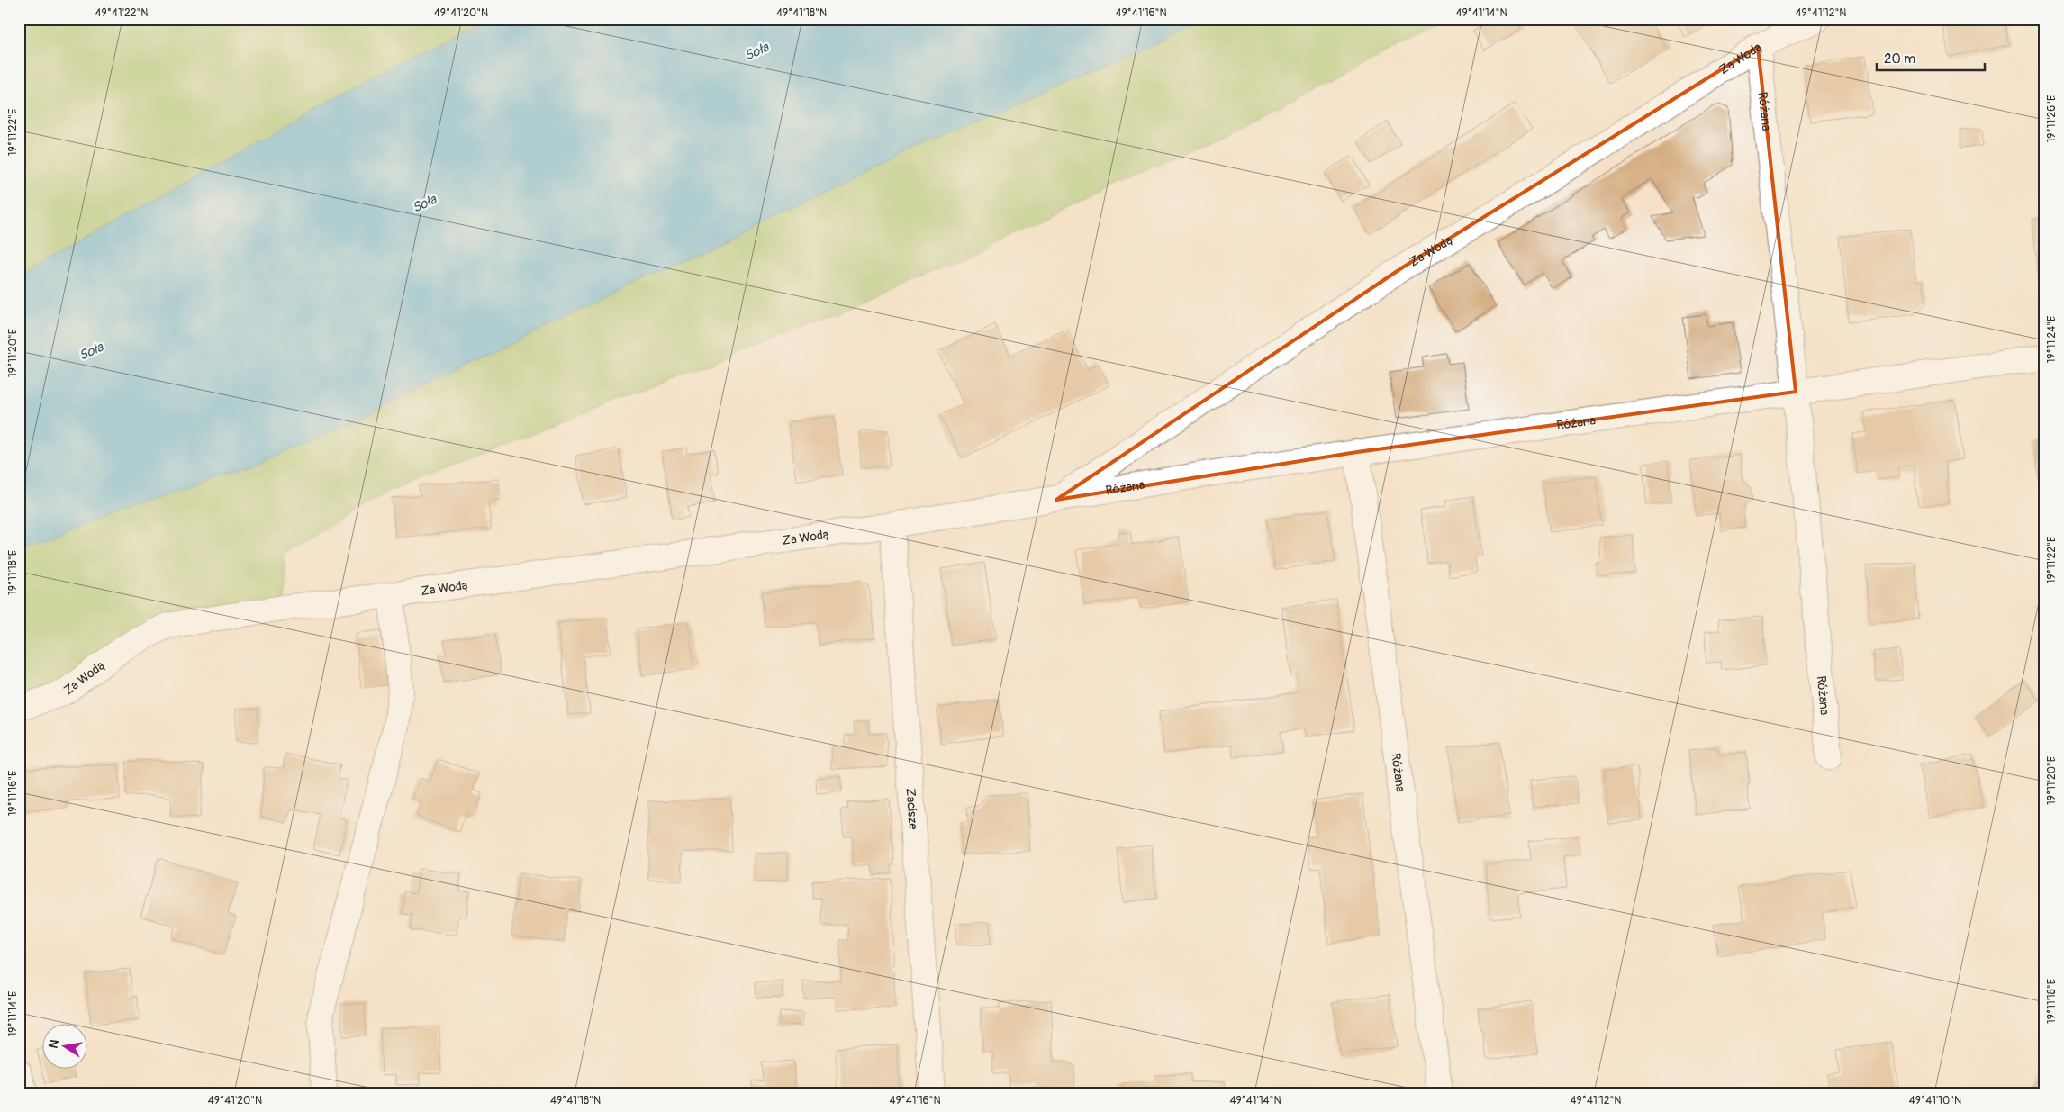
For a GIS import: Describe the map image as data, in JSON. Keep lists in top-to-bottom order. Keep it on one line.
{"streets":{"street":["Za Wodą","Różana","Zacisze"]},"crossings":[["Za Wodą","Różana"],["Za Wodą","Zacisze"],["Różana","Zacisze"]],"water":["Soła"],"scale_bar":"20 m","north":"left","coordinates":["49°41'22\"N","49°41'20\"N","49°41'18\"N","49°41'16\"N","49°41'14\"N","49°41'12\"N","19°11'26\"E","19°11'22\"E","19°11'24\"E","19°11'20\"E","19°11'18\"E","19°11'16\"E","19°11'14\"E","49°41'10\"N"]}
